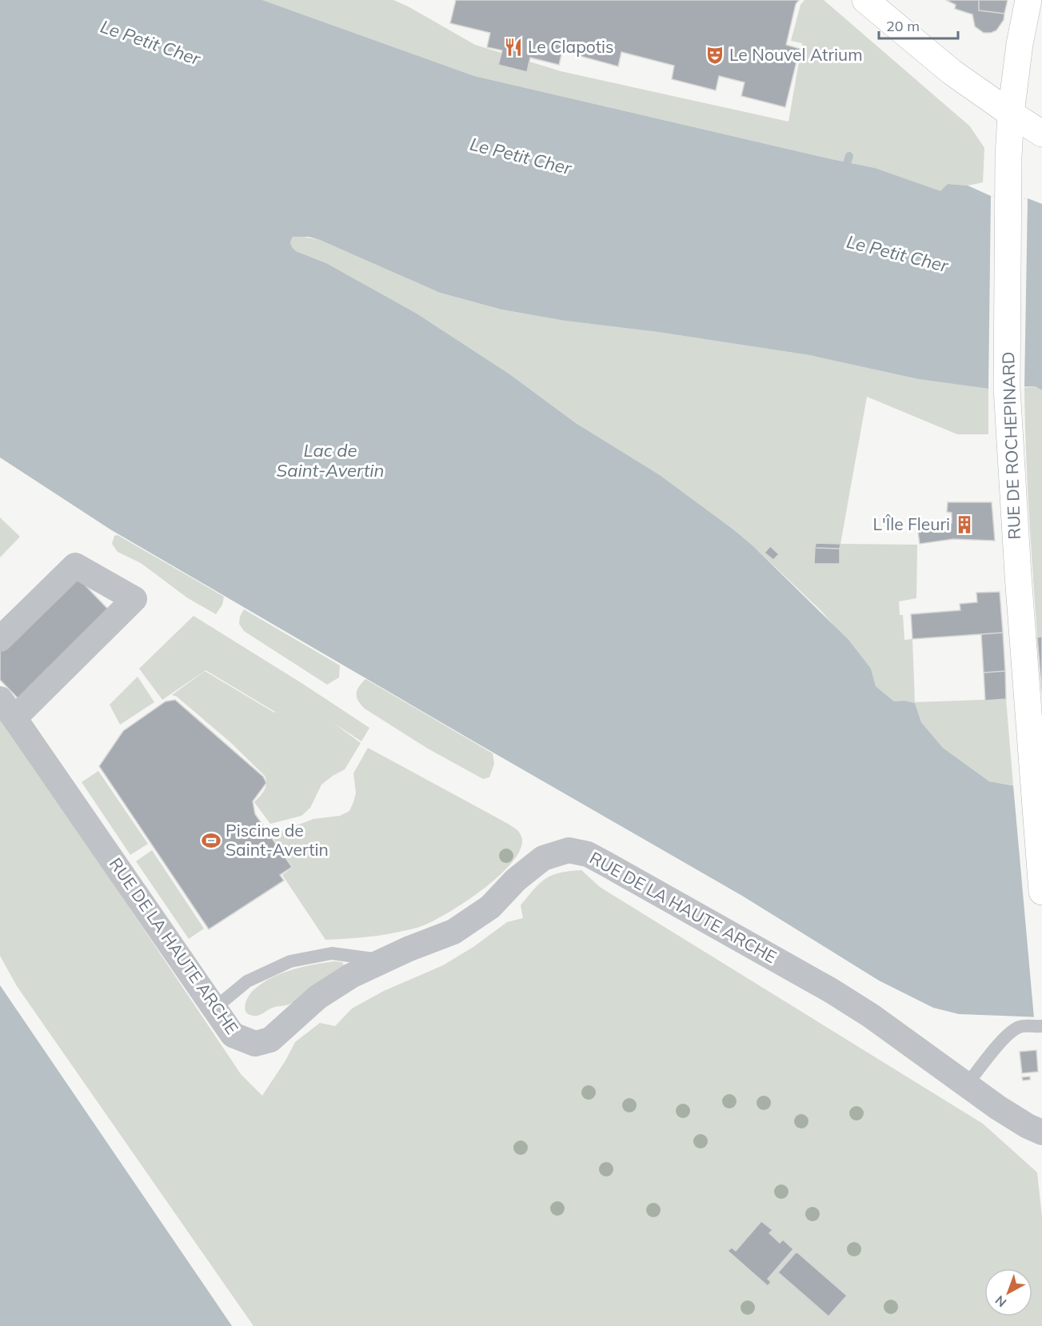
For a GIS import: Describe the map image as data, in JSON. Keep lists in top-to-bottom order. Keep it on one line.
{"streets":{"street":["RUE DE ROCHEPINARD","RUE DE LA HAUTE ARCHE"]},"water":["Le Petit Cher","Lac de Saint-Avertin"],"places":{"restaurant":["Le Clapotis"],"theatre":["Le Nouvel Atrium"],"building":["L'Île Fleuri"],"sports":["Piscine de Saint-Avertin"]},"scale_bar":"20 m","north":"bottom left"}
